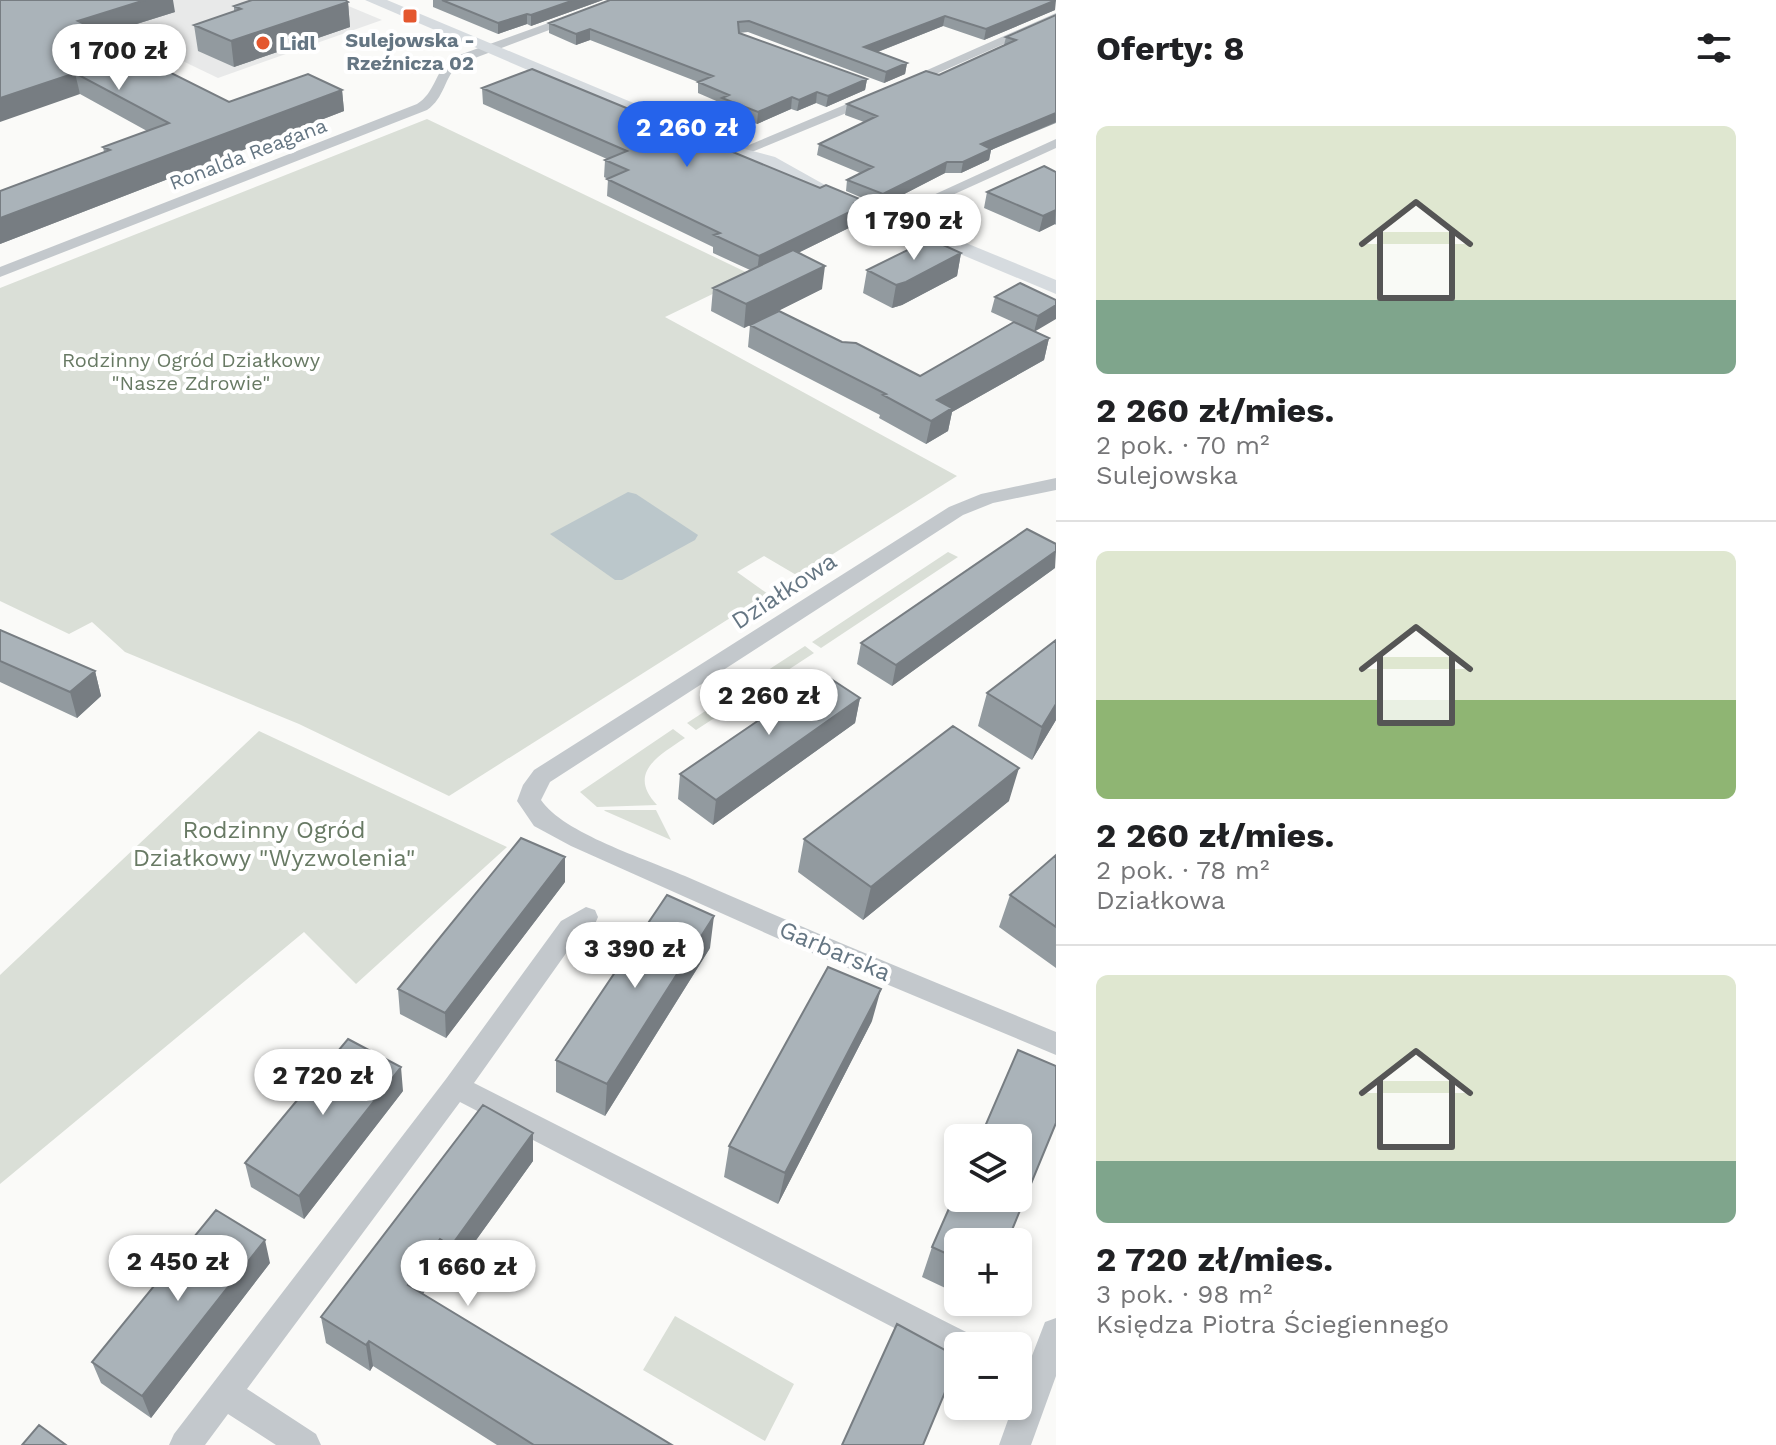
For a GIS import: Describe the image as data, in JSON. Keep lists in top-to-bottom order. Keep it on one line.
{"streets":{"street":["Ronalda Reagana","Działkowa","Garbarska"]},"crossings":[["Działkowa","Garbarska"]],"parks":["Rodzinny Ogród Działkowy \"Nasze Zdrowie\"","Rodzinny Ogród Działkowy \"Wyzwolenia\""],"places":{"transit":["Sulejowska - Rzeźnicza 02"],"other":["Lidl"]},"page":{"heading":"Oferty: 8","price":["1 700 zł","2 260 zł","1 790 zł","2 260 zł","3 390 zł","2 720 zł","2 450 zł","1 660 zł"],"list":[{"name":"2 260 zł/mies.","note":"2 pok. · 70 m² · Sulejowska"},{"name":"2 260 zł/mies.","note":"2 pok. · 78 m² · Działkowa"},{"name":"2 720 zł/mies.","note":"3 pok. · 98 m² · Księdza Piotra Ściegiennego"}],"map_buttons":["+","−"]}}
